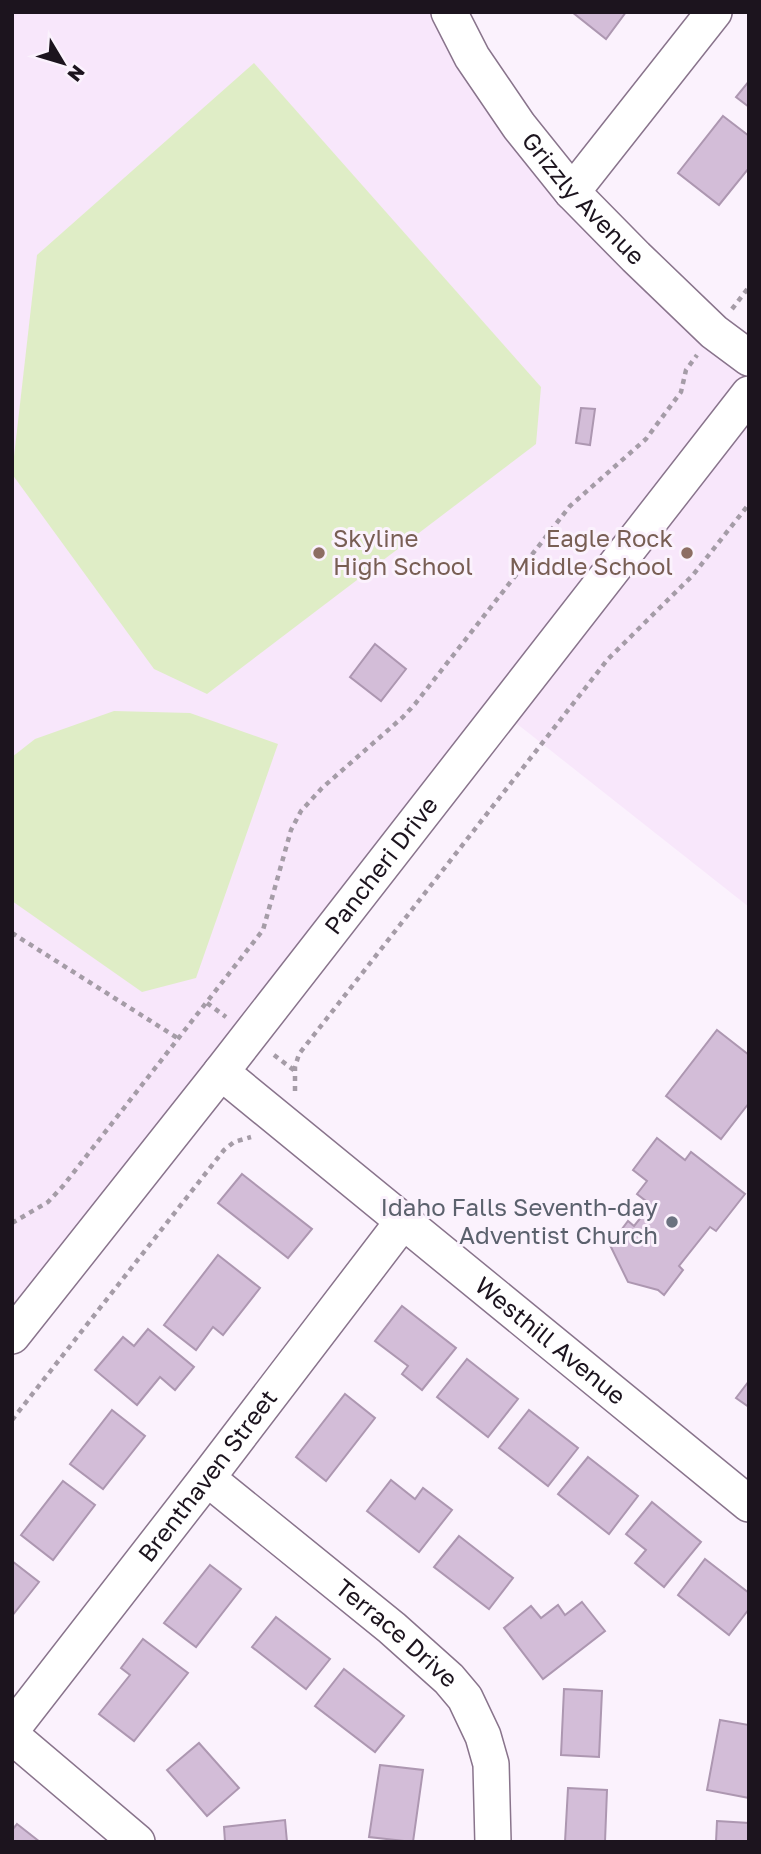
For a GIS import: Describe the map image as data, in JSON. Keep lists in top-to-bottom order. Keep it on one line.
{"streets":{"street":["Grizzly Avenue","Pancheri Drive","Westhill Avenue","Brenthaven Street","Terrace Drive"]},"crossings":[["Pancheri Drive","Westhill Avenue"],["Westhill Avenue","Brenthaven Street"],["Brenthaven Street","Terrace Drive"]],"places":["Skyline High School","Eagle Rock Middle School","Idaho Falls Seventh-day Adventist Church"],"north":"bottom right"}
